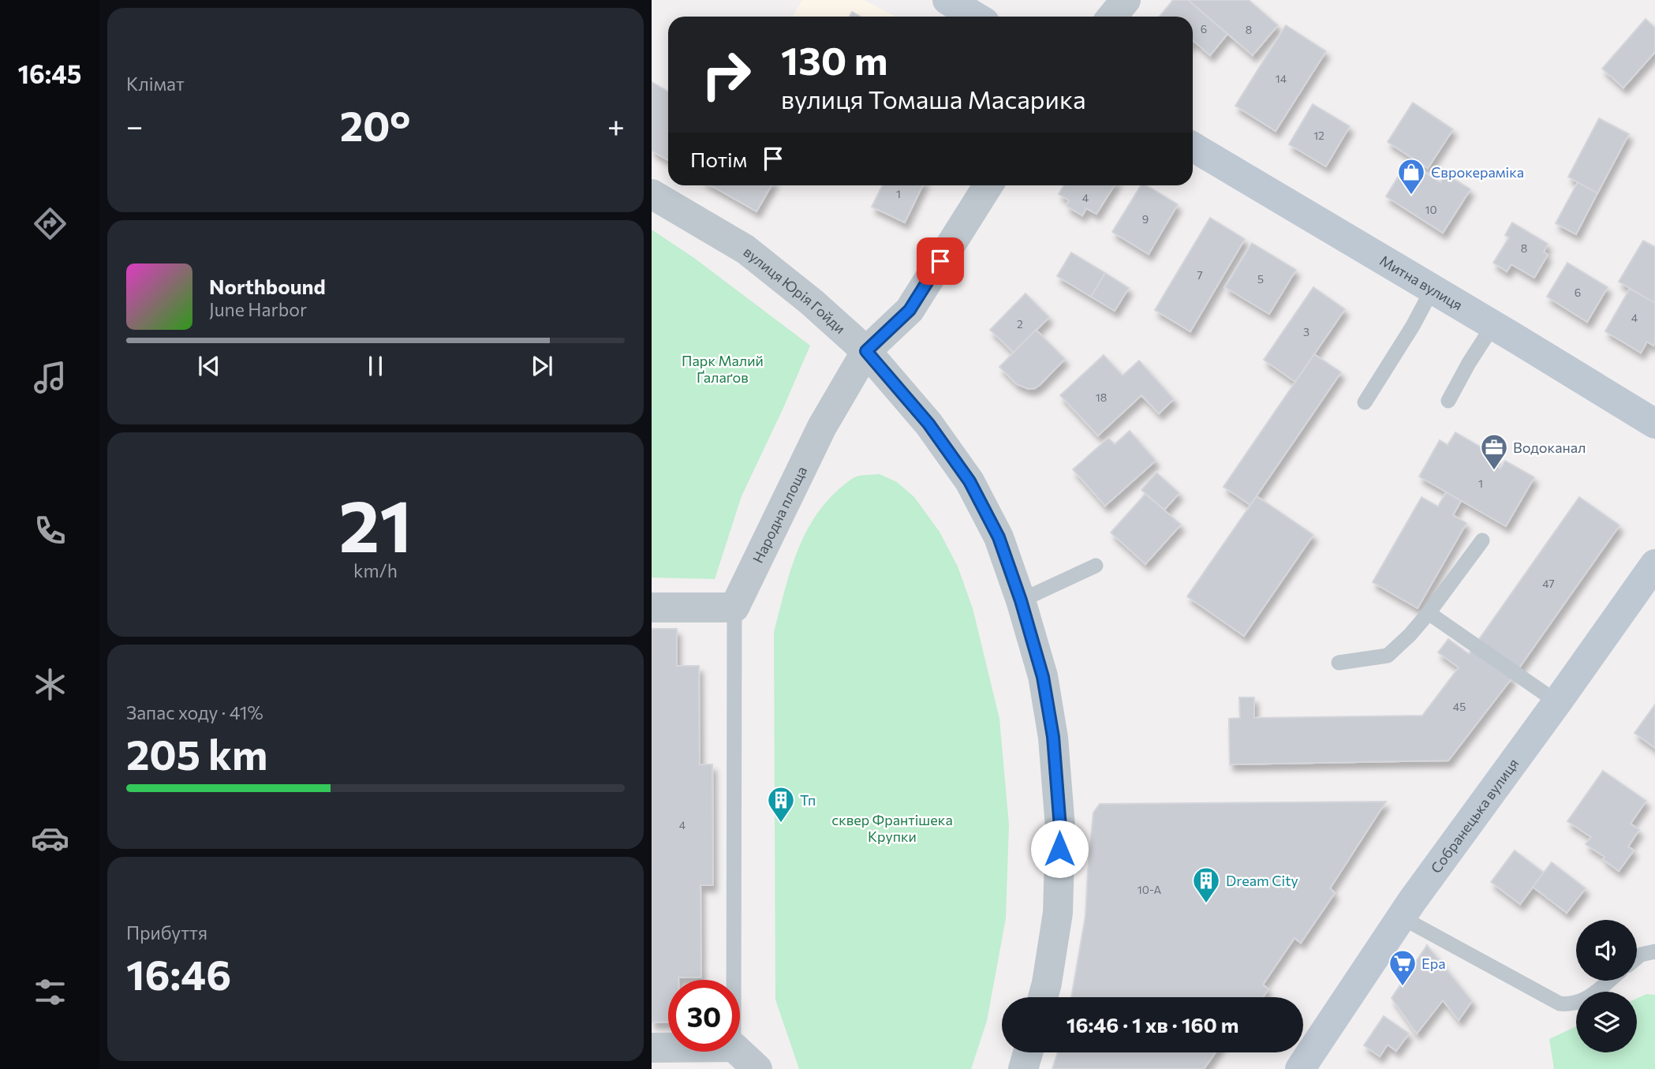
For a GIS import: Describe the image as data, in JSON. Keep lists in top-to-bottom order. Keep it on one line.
{"streets":{"main road":["Митна вулиця","Собранецька вулиця"],"street":["вулиця Юрія Гойди","Народна площа"]},"crossings":[["вулиця Юрія Гойди","Народна площа"]],"parks":["Парк Малий Ґалаґов","сквер Франтішека Крупки"],"places":{"shop":["Єврокераміка"],"office":["Водоканал"],"building":["Тп","Dream City"],"supermarket":["Ера"]},"house_numbers":["6","8","14","12","1","4","10","9","8","7","5","6","4","2","3","18","1","47","45","4","10-А"],"page":{"tabs":"16:45","tile":["Клімат",["21","km/h"],["Запас ходу · 41%","205 km"],["Прибуття","16:46"]],"turn":["130 m","вулиця Томаша Масарика"],"heat":["−","20°","+"],"then":"Потім","song":["Northbound","June Harbor"],"limit":"30","trip":"16:46 · 1 хв · 160 m"}}
